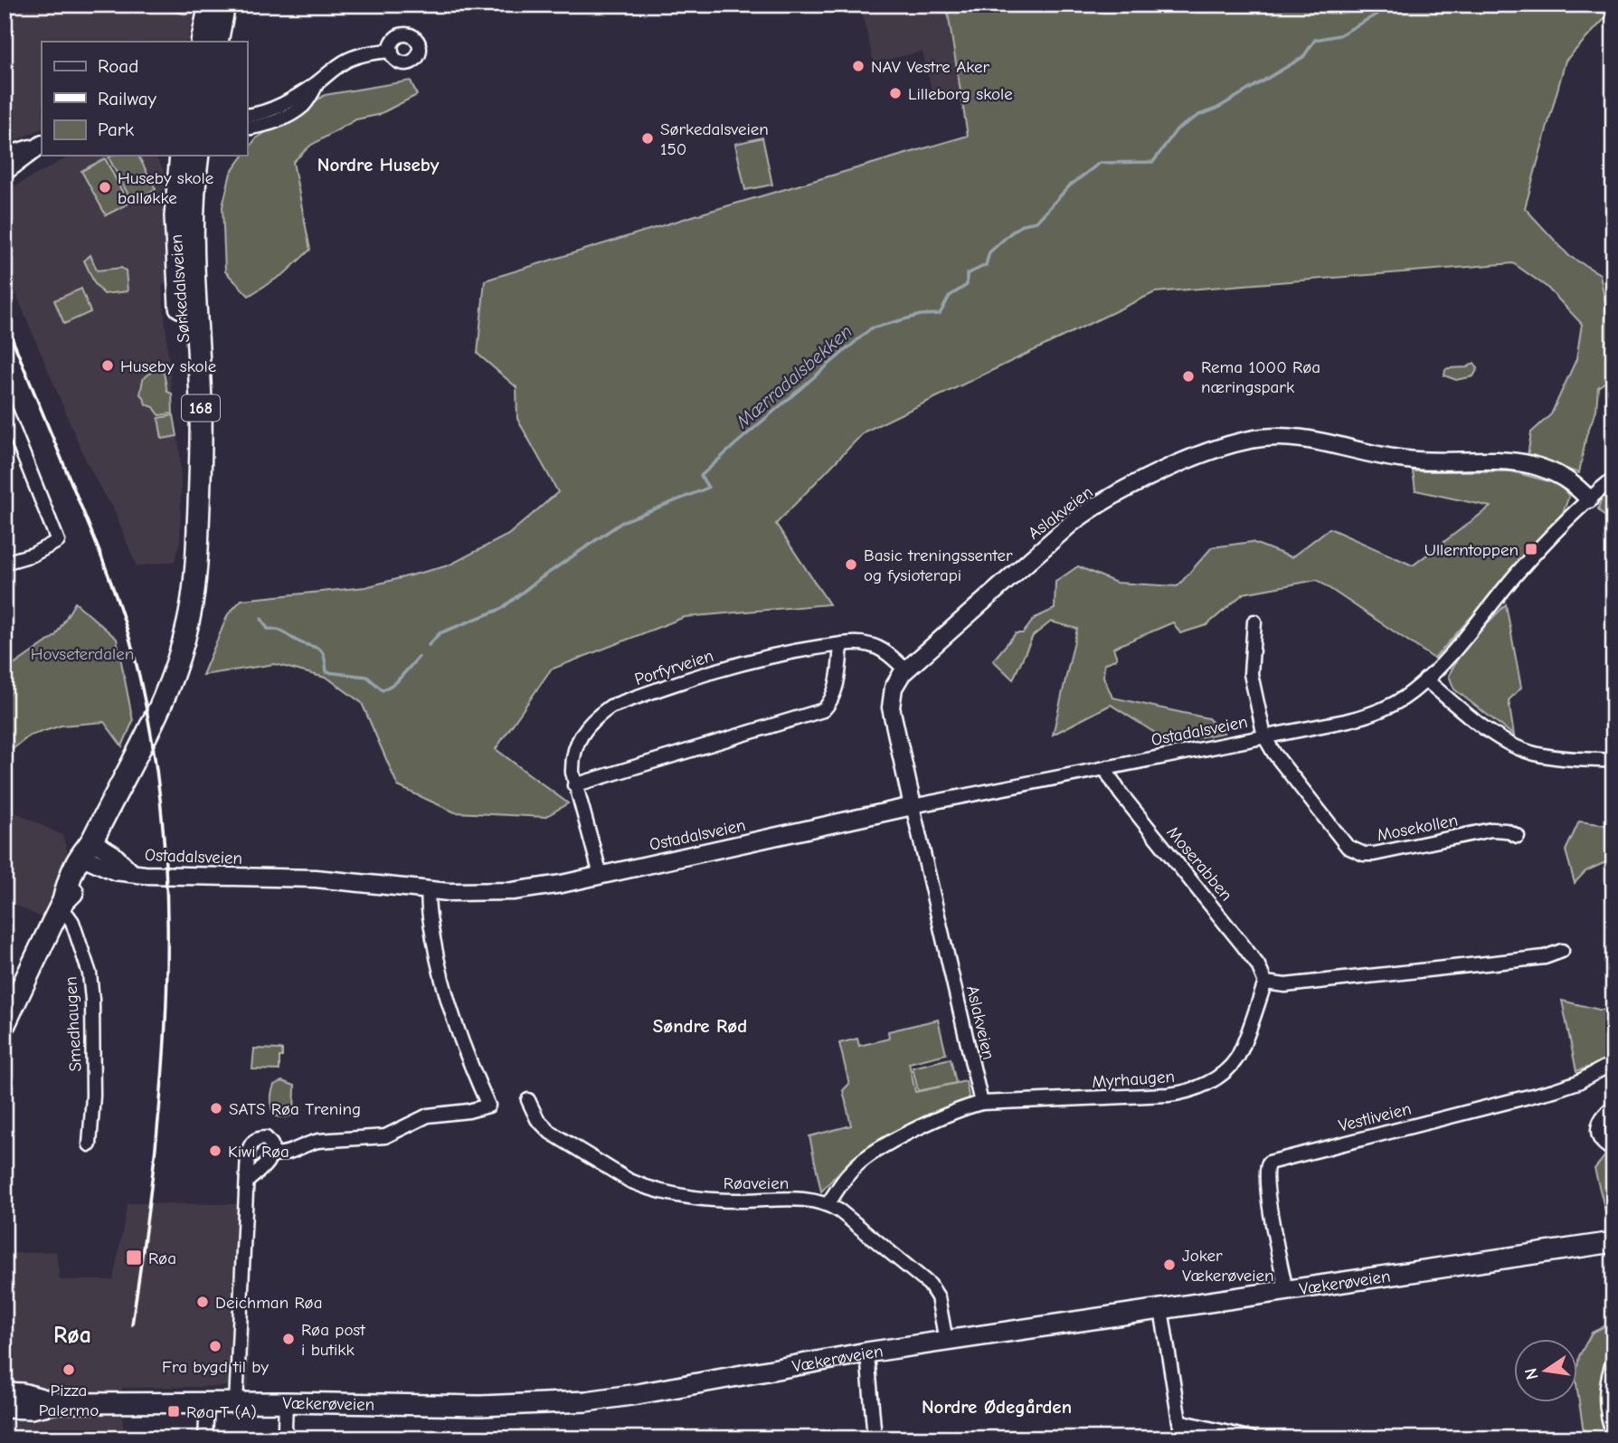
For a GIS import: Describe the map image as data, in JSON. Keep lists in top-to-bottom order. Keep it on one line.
{"streets":{"main road":["Sørkedalsveien","168","Vækerøveien"],"street":["Aslakveien","Porfyrveien","Ostadalsveien","Mosekollen","Moserabben","Smedhaugen","Myrhaugen","Vestliveien","Røaveien"]},"crossings":[["Sørkedalsveien","Ostadalsveien"],["Sørkedalsveien","Smedhaugen"],["Aslakveien","Porfyrveien"],["Aslakveien","Ostadalsveien"],["Aslakveien","Myrhaugen"],["Porfyrveien","Ostadalsveien"],["Ostadalsveien","Mosekollen"],["Ostadalsveien","Moserabben"],["Moserabben","Myrhaugen"],["Myrhaugen","Røaveien"],["Vestliveien","Vækerøveien"],["Røaveien","Vækerøveien"]],"districts":["Nordre Huseby","Søndre Rød","Røa","Nordre Ødegården"],"water":["Mærradalsbekken"],"parks":["Hovseterdalen"],"places":{"other":["NAV Vestre Aker","Lilleborg skole","Sørkedalsveien 150","Huseby skole balløkke","Huseby skole","Rema 1000 Røa næringspark","Basic treningssenter og fysioterapi","SATS Røa Trening","Kiwi Røa","Joker Vækerøveien","Deichman Røa","Røa post i butikk","Fra bygd til by","Pizza Palermo"],"transit":["Ullerntoppen","Røa","Røa T (A)"]},"legend":["Road","Railway","Park"],"north":"left"}
